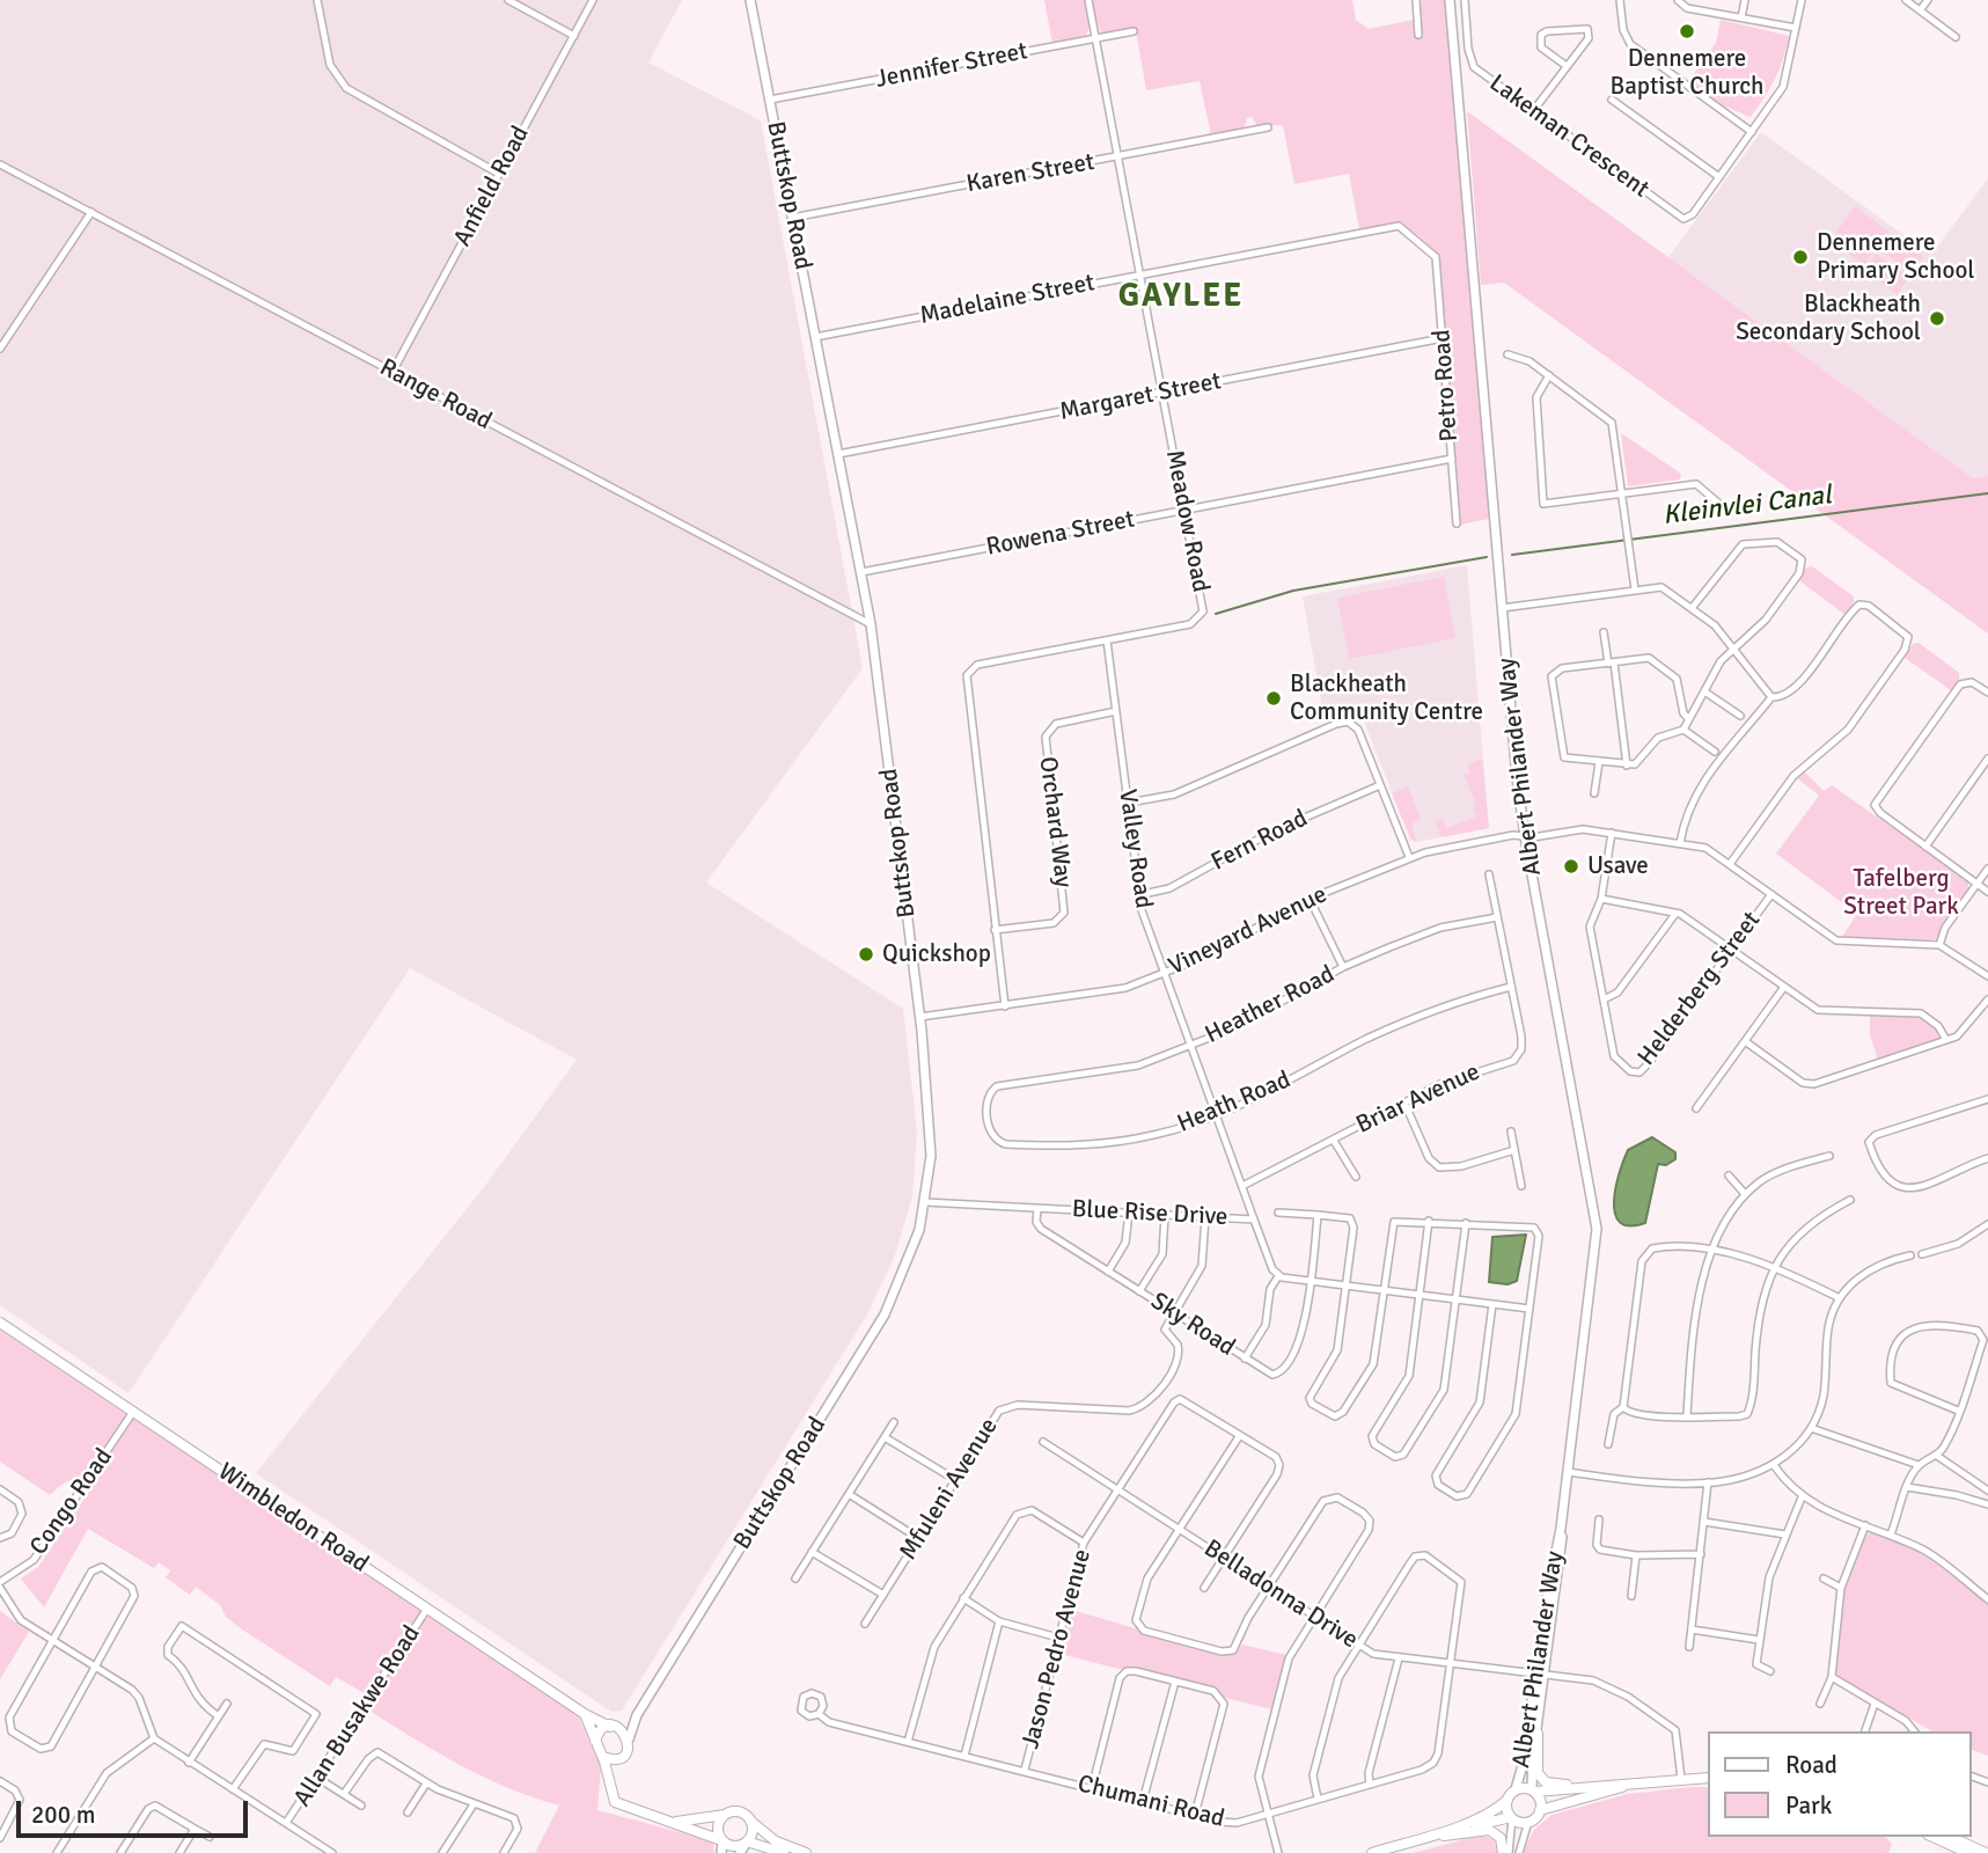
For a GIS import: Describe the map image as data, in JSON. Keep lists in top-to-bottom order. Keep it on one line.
{"streets":{"main road":["Wimbledon Road"],"street":["Jennifer Street","Lakeman Crescent","Karen Street","Anfield Road","Buttskop Road","Madelaine Street","Petro Road","Range Road","Margaret Street","Meadow Road","Rowena Street","Albert Philander Way","Orchard Way","Fern Road","Valley Road","Vineyard Avenue","Helderberg Street","Heather Road","Briar Avenue","Heath Road","Blue Rise Drive","Sky Road","Mfuleni Avenue","Congo Road","Belladonna Drive","Jason Pedro Avenue","Allan Busakwe Road","Chumani Road"]},"crossings":[["Jennifer Street","Buttskop Road"],["Jennifer Street","Meadow Road"],["Karen Street","Buttskop Road"],["Karen Street","Meadow Road"],["Anfield Road","Range Road"],["Buttskop Road","Madelaine Street"],["Buttskop Road","Range Road"],["Buttskop Road","Margaret Street"],["Buttskop Road","Rowena Street"],["Buttskop Road","Vineyard Avenue"],["Buttskop Road","Blue Rise Drive"],["Buttskop Road","Wimbledon Road"],["Madelaine Street","Petro Road"],["Madelaine Street","Meadow Road"],["Petro Road","Margaret Street"],["Petro Road","Rowena Street"],["Margaret Street","Meadow Road"],["Meadow Road","Rowena Street"],["Meadow Road","Orchard Way"],["Meadow Road","Valley Road"],["Meadow Road","Vineyard Avenue"],["Albert Philander Way","Vineyard Avenue"],["Albert Philander Way","Belladonna Drive"],["Orchard Way","Valley Road"],["Fern Road","Valley Road"],["Valley Road","Vineyard Avenue"],["Valley Road","Heather Road"],["Valley Road","Briar Avenue"],["Valley Road","Heath Road"],["Valley Road","Blue Rise Drive"],["Vineyard Avenue","Helderberg Street"],["Heather Road","Briar Avenue"],["Heather Road","Heath Road"],["Briar Avenue","Heath Road"],["Blue Rise Drive","Sky Road"],["Sky Road","Mfuleni Avenue"],["Congo Road","Wimbledon Road"],["Wimbledon Road","Allan Busakwe Road"],["Belladonna Drive","Jason Pedro Avenue"],["Belladonna Drive","Chumani Road"],["Jason Pedro Avenue","Chumani Road"]],"districts":["GAYLEE"],"water":["Kleinvlei Canal"],"parks":["Tafelberg Street Park"],"places":["Dennemere Baptist Church","Dennemere Primary School","Blackheath Secondary School","Blackheath Community Centre","Usave","Quickshop"],"legend":["Road","Park"],"scale_bar":"200 m"}
